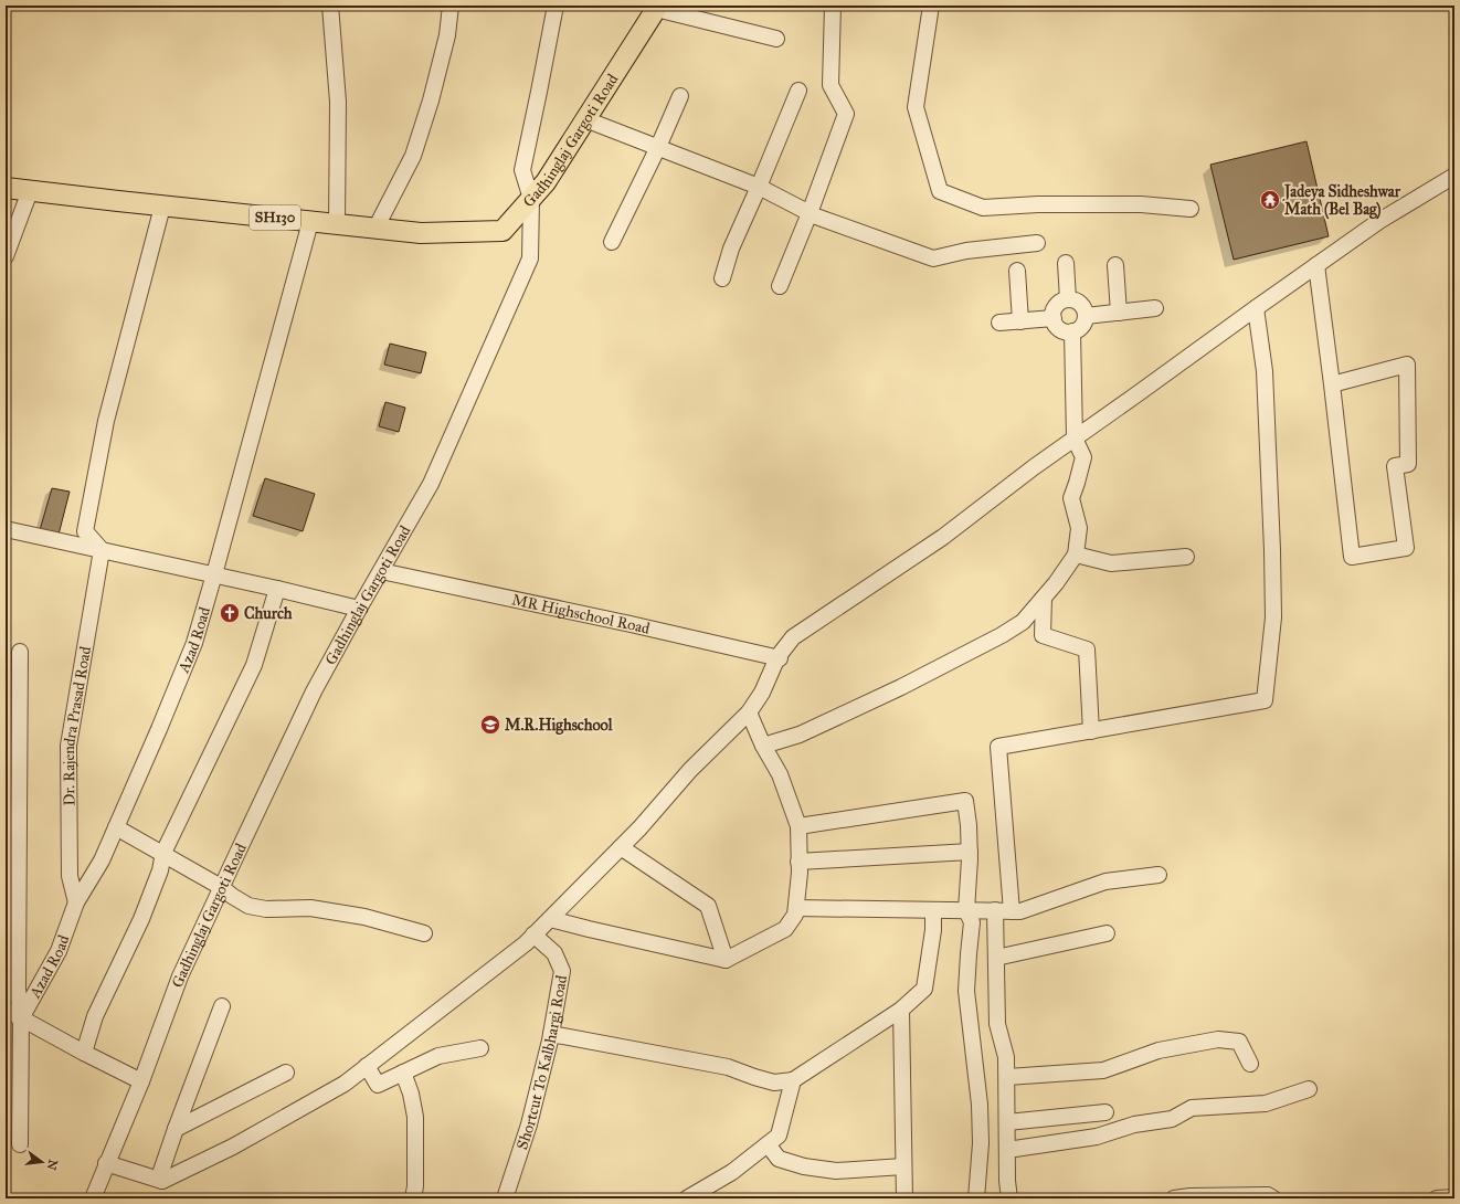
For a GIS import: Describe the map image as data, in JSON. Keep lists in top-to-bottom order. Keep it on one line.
{"streets":{"main road":["Gadhinglaj Gargoti Road","SH130"],"street":["MR Highschool Road","Azad Road","Dr. Rajendra Prasad Road","Shortcut To Kalbhargi Road"]},"crossings":[["Gadhinglaj Gargoti Road","SH130"],["Gadhinglaj Gargoti Road","MR Highschool Road"],["SH130","Azad Road"],["Azad Road","Dr. Rajendra Prasad Road"]],"places":{"temple":["Jadeya Sidheshwar Math (Bel Bag)"],"church":["Church"],"school or university":["M.R.Highschool"]},"north":"right"}
